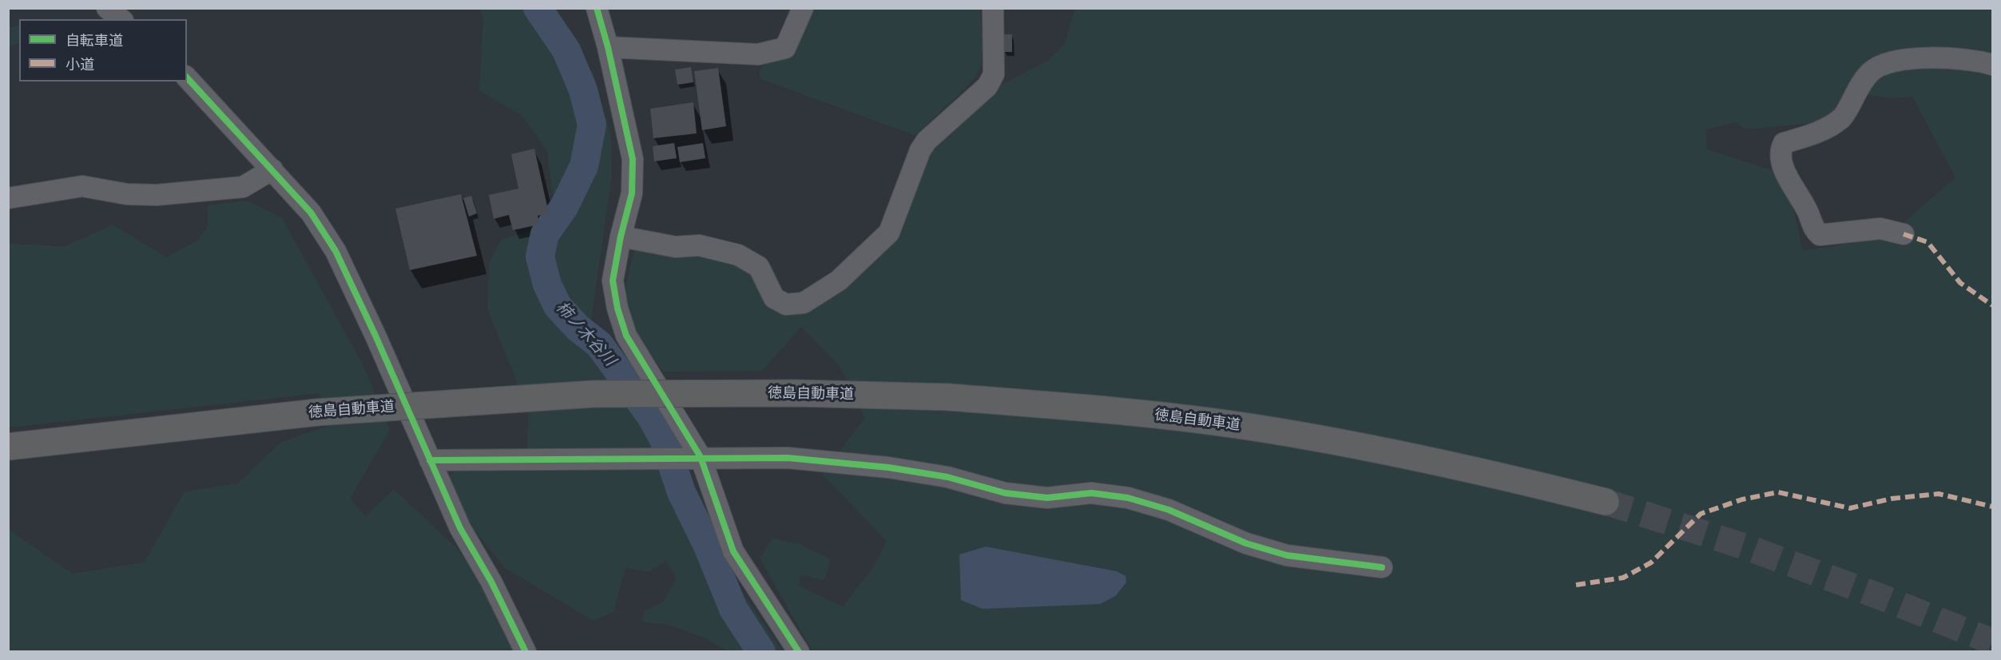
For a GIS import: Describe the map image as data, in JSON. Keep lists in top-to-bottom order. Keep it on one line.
{"streets":{"highway":["徳島自動車道"]},"water":["柿ノ木谷川"],"legend":["自転車道","小道"]}
